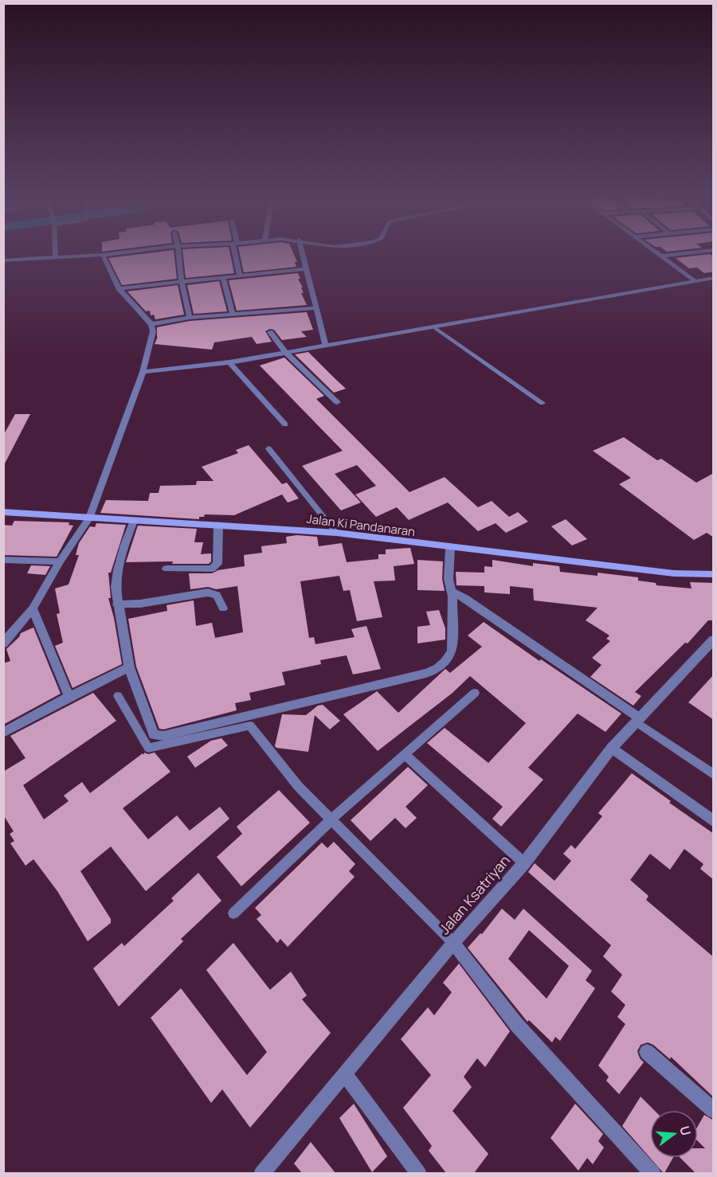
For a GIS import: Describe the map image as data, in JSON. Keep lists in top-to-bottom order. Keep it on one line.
{"streets":{"main road":["Jalan Ki Pandanaran"],"street":["Jalan Ksatriyan"]},"north":"right"}
